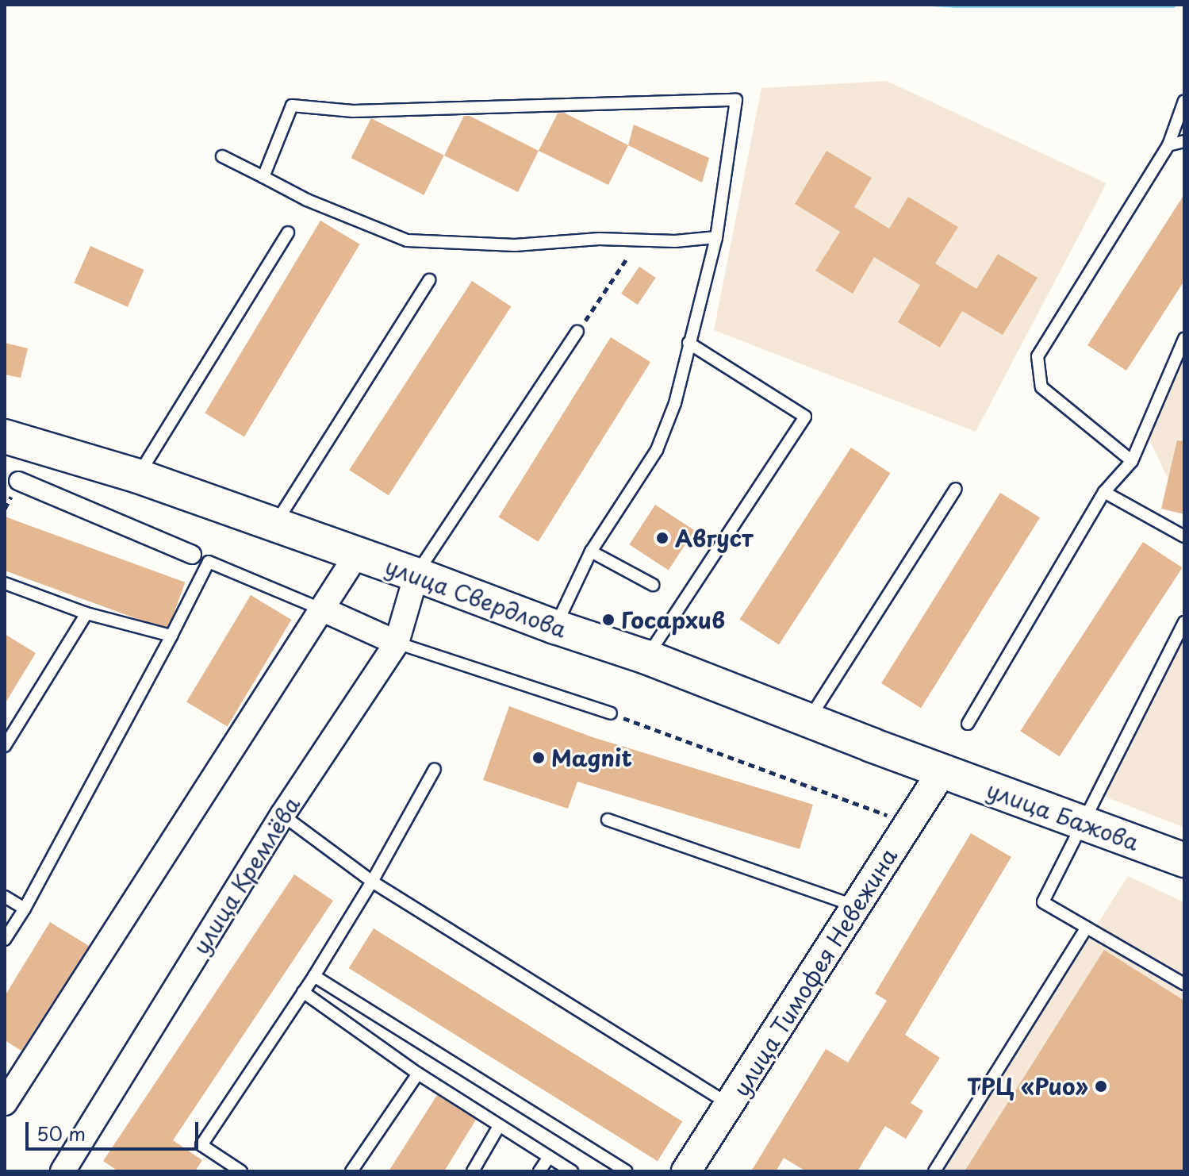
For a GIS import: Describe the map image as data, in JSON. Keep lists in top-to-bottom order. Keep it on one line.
{"streets":{"main road":["улица Свердлова","улица Бажова"],"street":["улица Кремлёва","улица Тимофея Невежина"]},"crossings":[["улица Свердлова","улица Бажова"],["улица Свердлова","улица Кремлёва"],["улица Свердлова","улица Тимофея Невежина"],["улица Бажова","улица Тимофея Невежина"]],"places":["Август","Госархив","Magnit","ТРЦ «Рио»"],"scale_bar":"50 m"}
